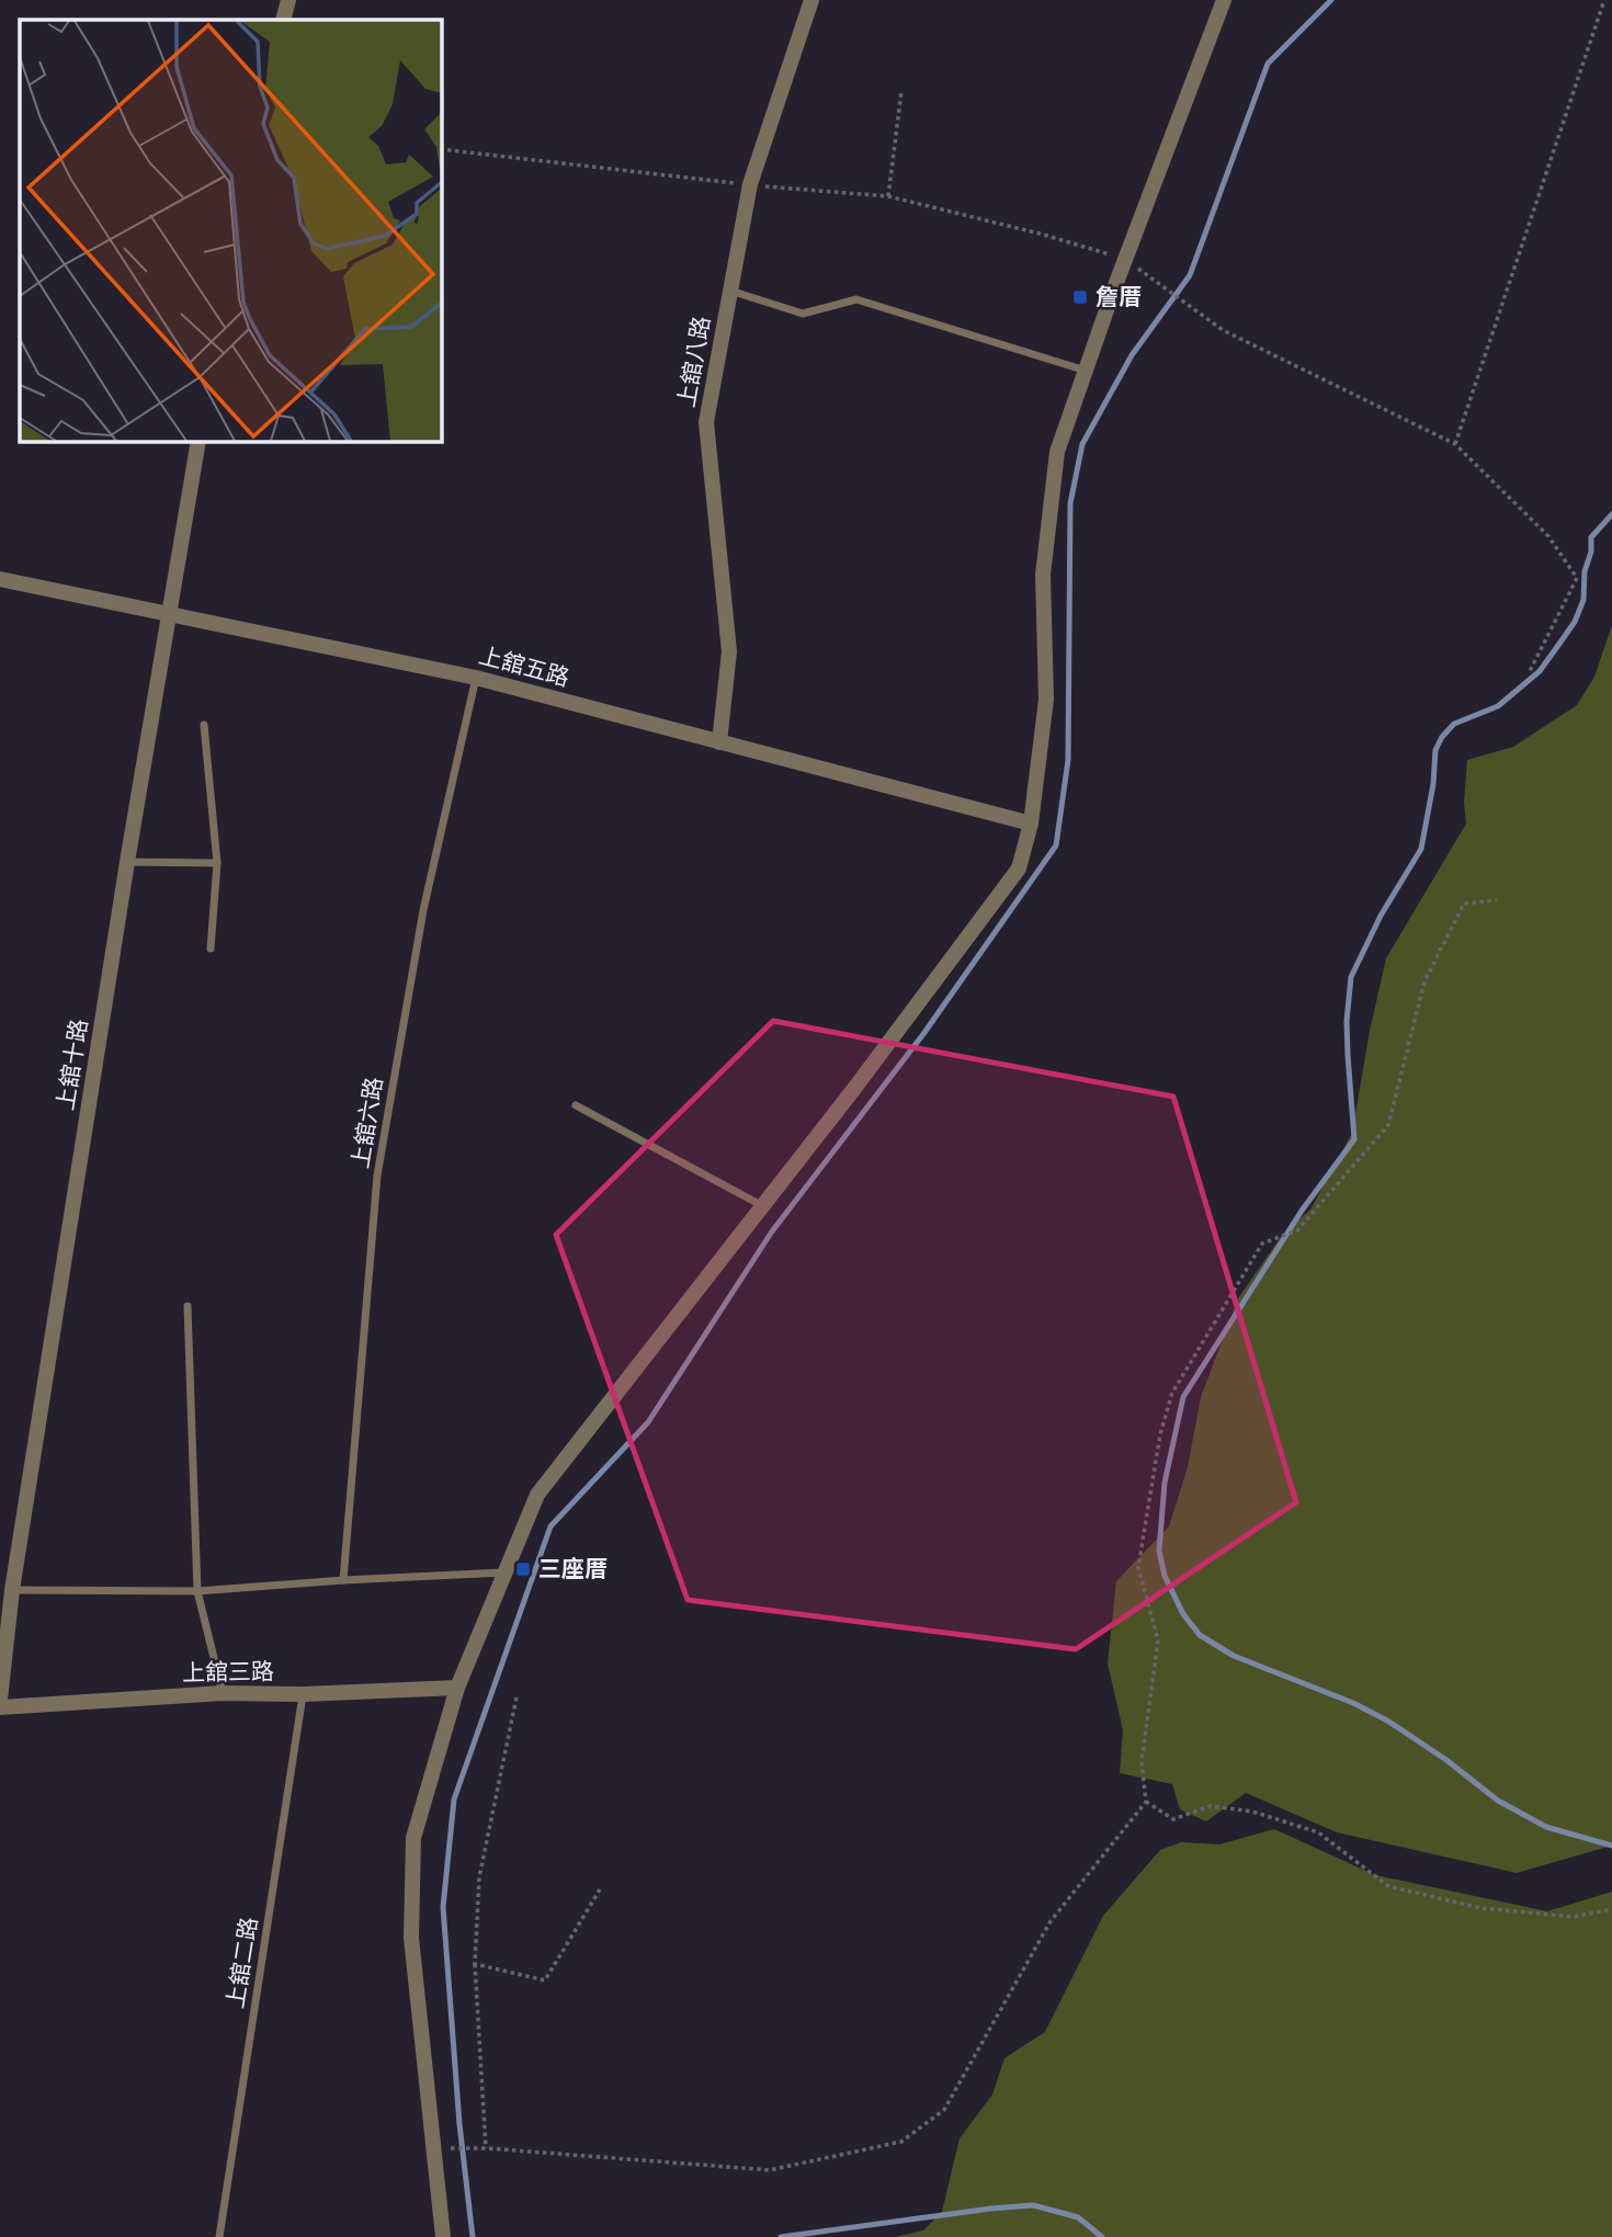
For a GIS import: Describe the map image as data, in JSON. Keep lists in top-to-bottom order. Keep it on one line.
{"streets":{"street":["上舘八路","上舘五路","上舘十路","上舘三路"],"lane":["上舘六路","上舘二路"]},"crossings":[["上舘八路","上舘五路"],["上舘五路","上舘十路"],["上舘五路","上舘六路"],["上舘三路","上舘二路"]],"places":{"transit":["詹厝","三座厝"]}}
